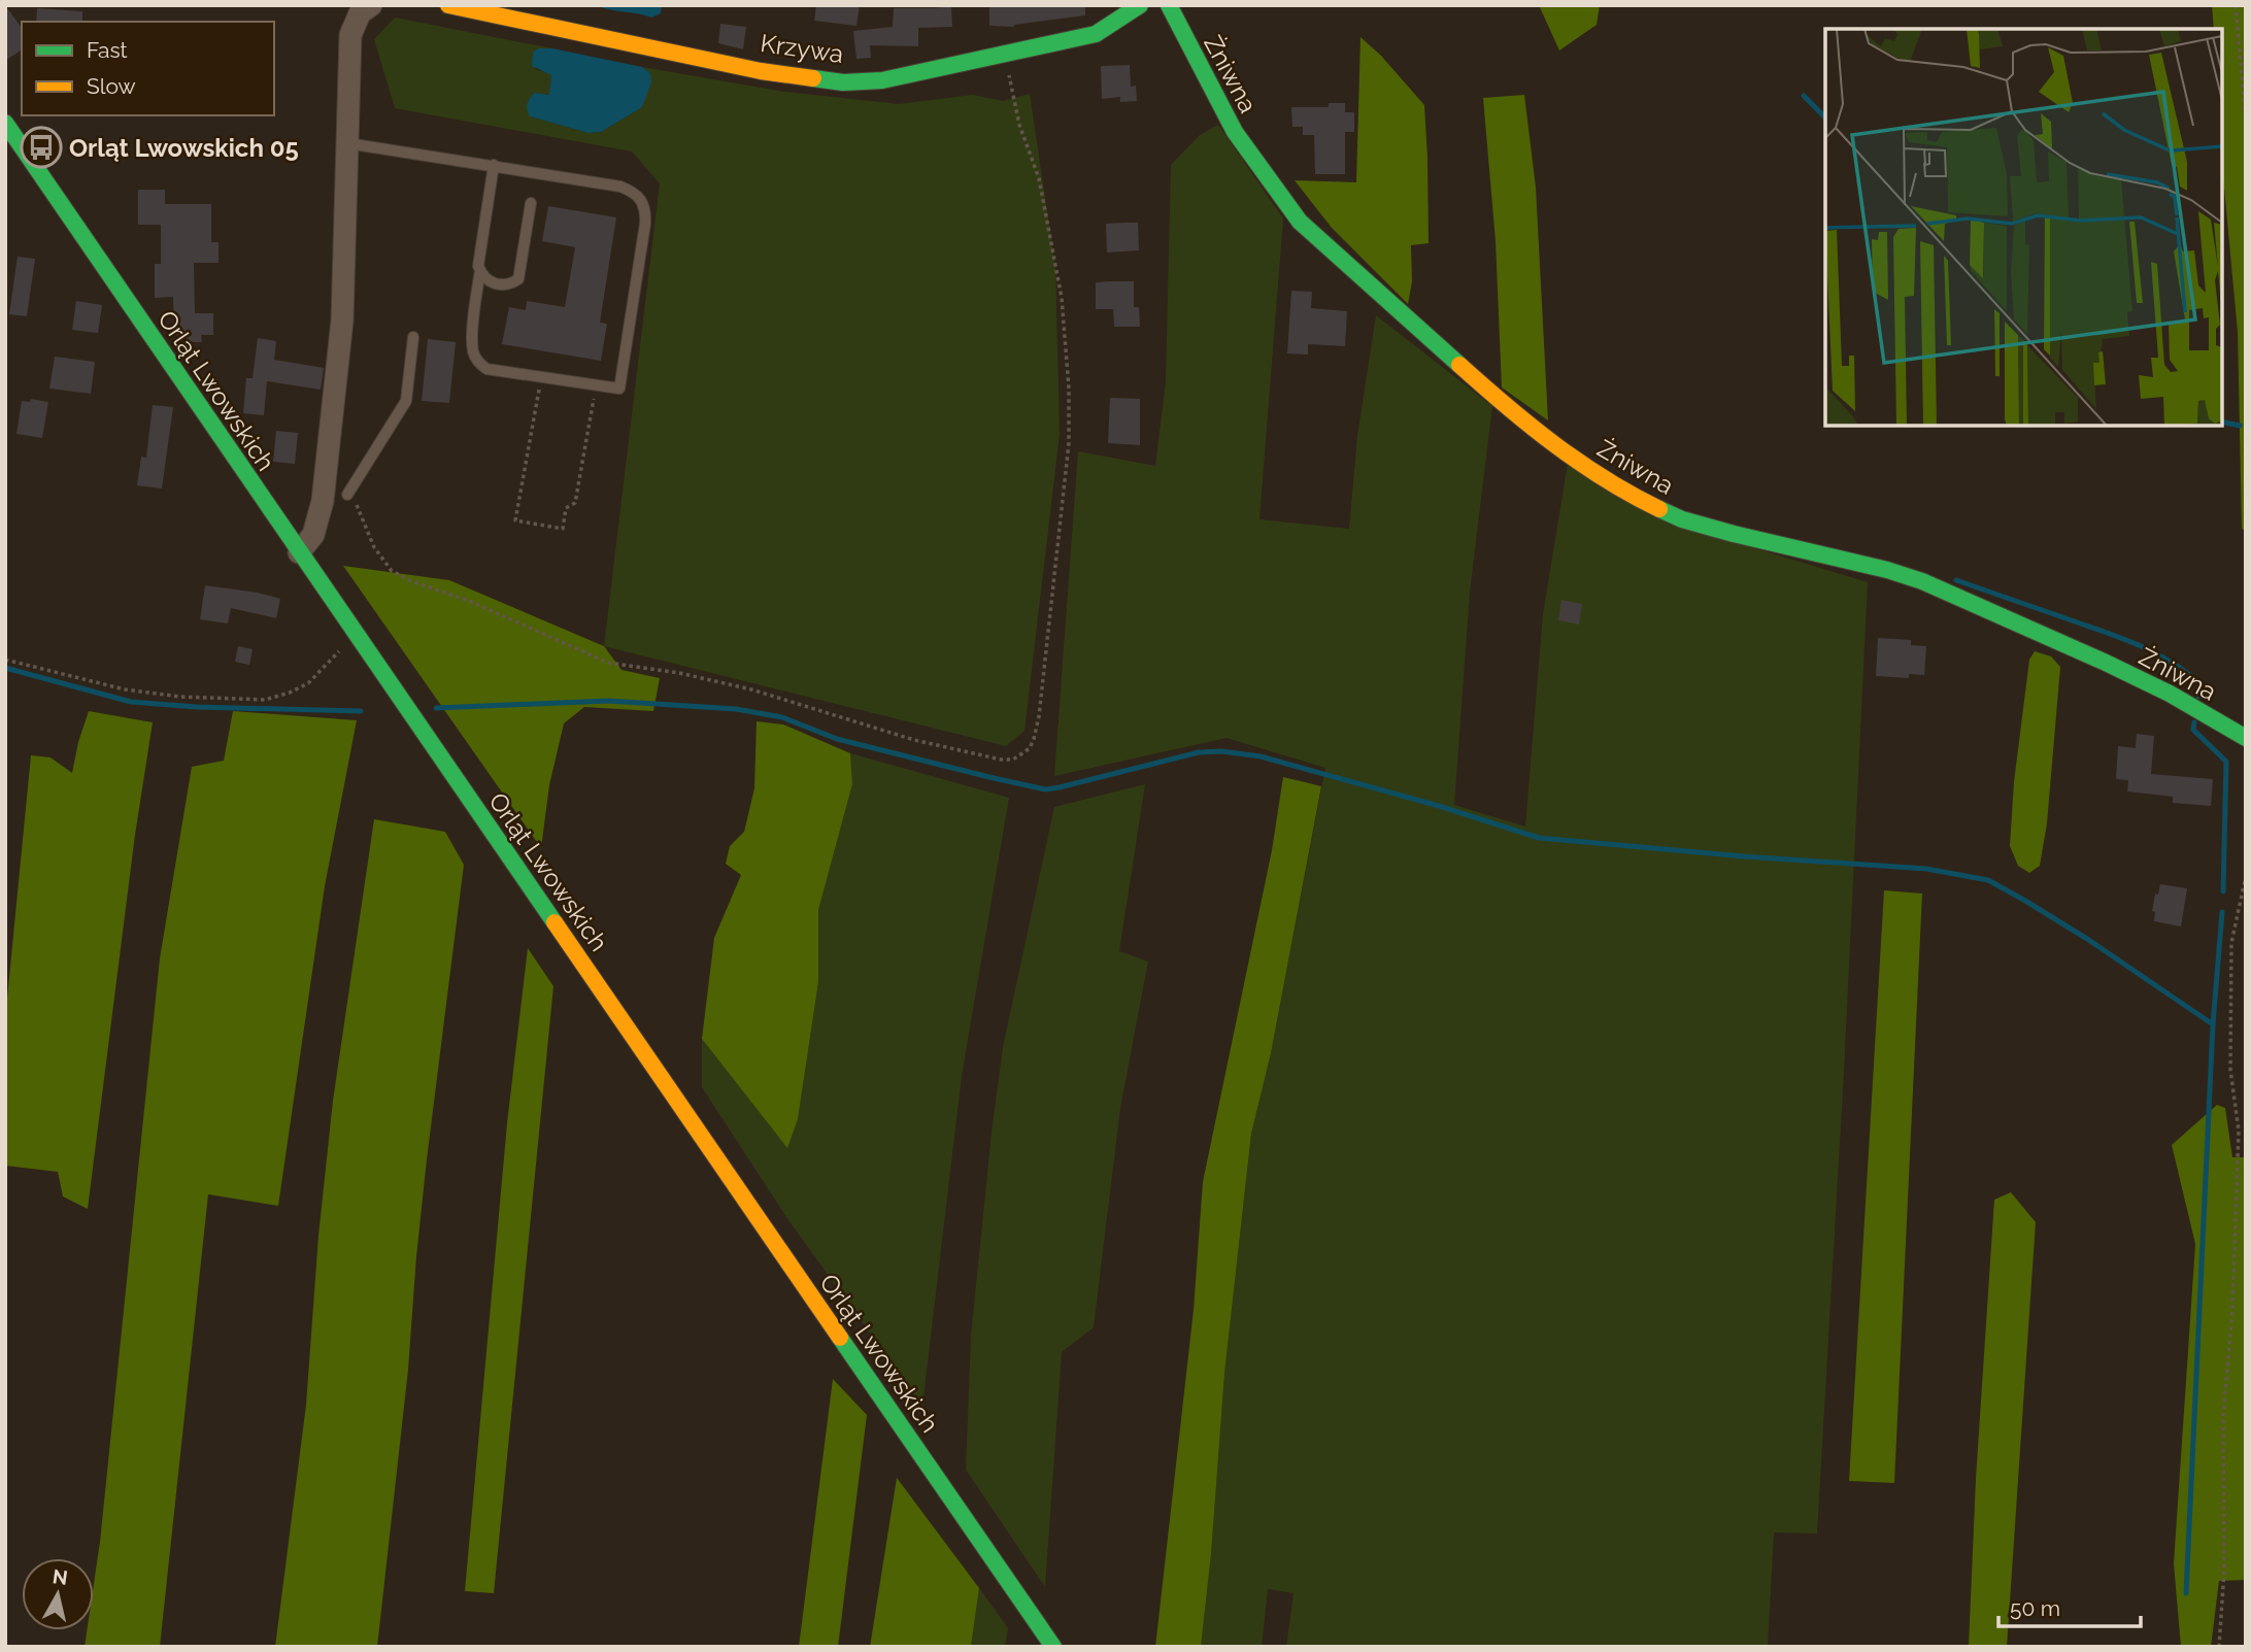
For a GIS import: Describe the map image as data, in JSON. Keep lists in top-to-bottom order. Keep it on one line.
{"streets":{"street":["Krzywa","Żniwna","Orląt Lwowskich"]},"places":{"bus stop":["Orląt Lwowskich 05"]},"legend":["Fast","Slow"],"scale_bar":"50 m","north":"top"}
